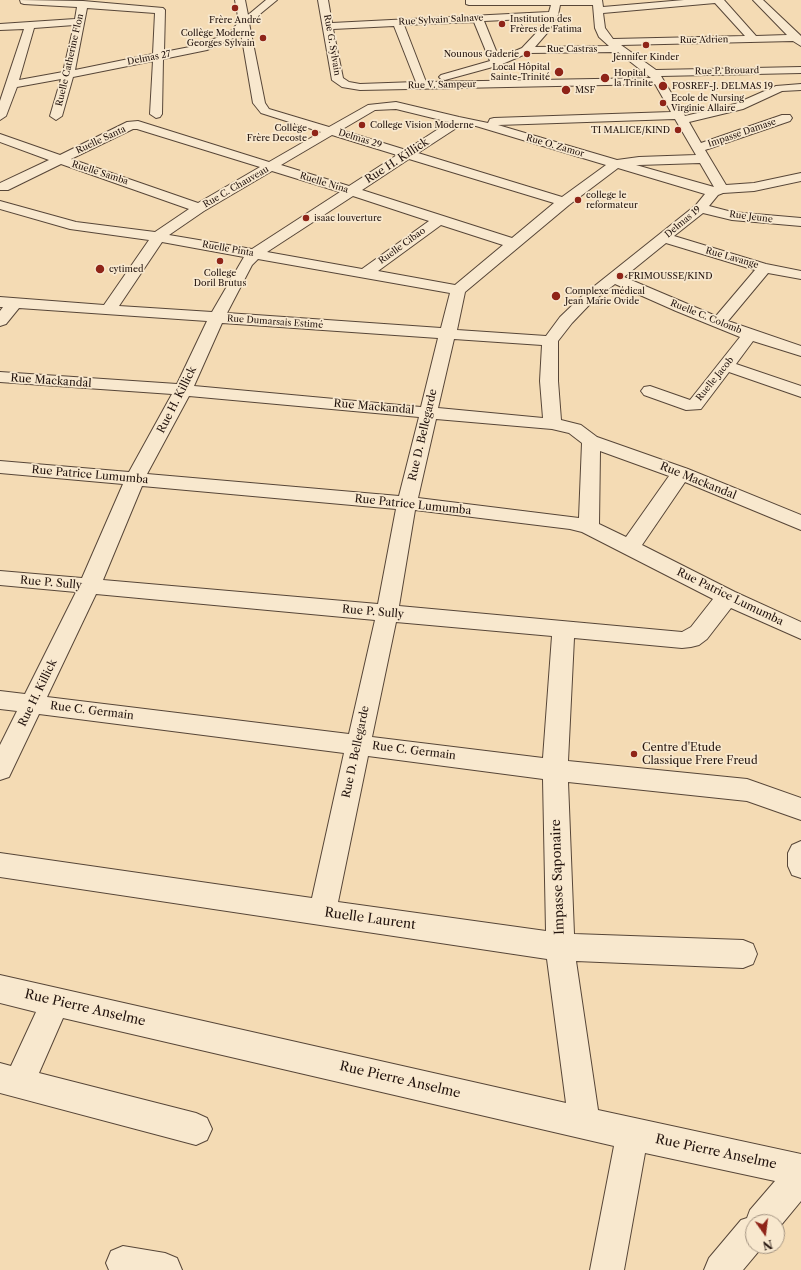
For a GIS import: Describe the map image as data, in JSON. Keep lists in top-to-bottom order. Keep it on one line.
{"streets":{"street":["Rue Sylvain Salnave","Rue Adrien","Rue G. Sylvain","Rue Castras","Delmas 27","Ruelle Catherine Flon","Rue P. Brouard","Rue V. Sampeur","Impasse Damase","Delmas 29","Ruelle Santa","Rue O. Zamor","Rue H. Killick","Ruelle Samba","Ruelle Nina","Rue C. Chauveau","Rue Jeune","Delmas 19","Ruelle Cibao","Ruelle Pinta","Rue Lavange","Ruelle C. Colomb","Rue Dumarsais Estimé","Ruelle Jacob","Rue Mackandal","Rue D. Bellegarde","Rue Patrice Lumumba","Rue P. Sully","Rue C. Germain","Impasse Saponaire","Ruelle Laurent","Rue Pierre Anselme"]},"crossings":[["Rue Sylvain Salnave","Rue G. Sylvain"],["Rue Adrien","Rue Castras"],["Rue G. Sylvain","Rue V. Sampeur"],["Delmas 27","Ruelle Catherine Flon"],["Delmas 27","Delmas 29"],["Rue P. Brouard","Rue V. Sampeur"],["Delmas 29","Rue H. Killick"],["Delmas 29","Rue C. Chauveau"],["Ruelle Santa","Ruelle Samba"],["Ruelle Santa","Ruelle Nina"],["Rue O. Zamor","Rue H. Killick"],["Rue O. Zamor","Rue C. Chauveau"],["Rue O. Zamor","Delmas 19"],["Rue H. Killick","Ruelle Nina"],["Rue H. Killick","Ruelle Pinta"],["Rue H. Killick","Rue Dumarsais Estimé"],["Rue H. Killick","Rue Mackandal"],["Rue H. Killick","Rue Patrice Lumumba"],["Rue H. Killick","Rue P. Sully"],["Rue H. Killick","Rue C. Germain"],["Ruelle Samba","Rue C. Chauveau"],["Ruelle Nina","Rue C. Chauveau"],["Ruelle Nina","Ruelle Cibao"],["Rue C. Chauveau","Ruelle Pinta"],["Rue C. Chauveau","Rue Dumarsais Estimé"],["Rue Jeune","Delmas 19"],["Delmas 19","Rue Lavange"],["Delmas 19","Ruelle C. Colomb"],["Delmas 19","Rue Dumarsais Estimé"],["Ruelle Cibao","Ruelle Pinta"],["Ruelle Pinta","Rue D. Bellegarde"],["Ruelle C. Colomb","Ruelle Jacob"],["Rue Dumarsais Estimé","Rue D. Bellegarde"],["Rue Mackandal","Rue D. Bellegarde"],["Rue D. Bellegarde","Rue Patrice Lumumba"],["Rue D. Bellegarde","Rue P. Sully"],["Rue D. Bellegarde","Rue C. Germain"],["Rue D. Bellegarde","Ruelle Laurent"],["Rue Patrice Lumumba","Rue P. Sully"],["Rue P. Sully","Impasse Saponaire"],["Rue C. Germain","Impasse Saponaire"],["Impasse Saponaire","Ruelle Laurent"],["Impasse Saponaire","Rue Pierre Anselme"]],"places":["Frère André","Institution des Frères de Fatima","Collège Moderne Georges Sylvain","Jennifer Kinder","Nounous Gaderie","Local Hôpital Sainte-Trinité","Hopital la Trinite","FOSREF-J. DELMAS 19","MSF","Ecole de Nursing Virginie Allaire","College Vision Moderne","TI MALICE/KIND","Collège Frère Decoste","college le reformateur","isaac louverture","College Doril Brutus","cytimed","FRIMOUSSE/KIND","Complexe médical Jean Marie Ovide","Centre d'Etude Classique Frere Freud"],"north":"bottom"}
